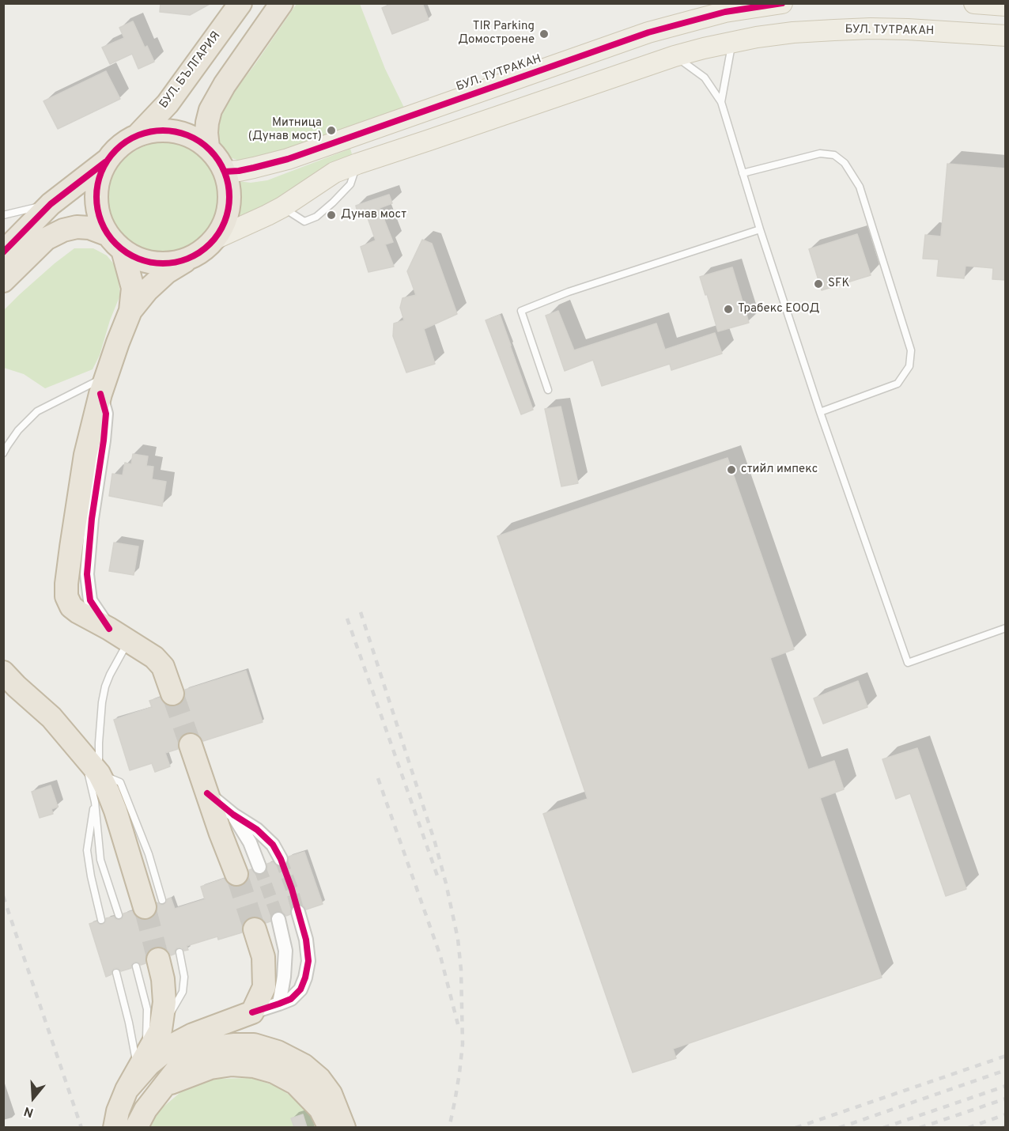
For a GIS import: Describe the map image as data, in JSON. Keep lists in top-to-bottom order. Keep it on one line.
{"streets":{"highway":["БУЛ. БЪЛГАРИЯ"],"main road":["БУЛ. ТУТРАКАН"]},"crossings":[["БУЛ. ТУТРАКАН","БУЛ. БЪЛГАРИЯ"]],"places":["TIR Parking Домостроене","Митница (Дунав мост)","Дунав мост","SFK","Трабекс ЕООД","стийл импекс"],"north":"bottom"}
